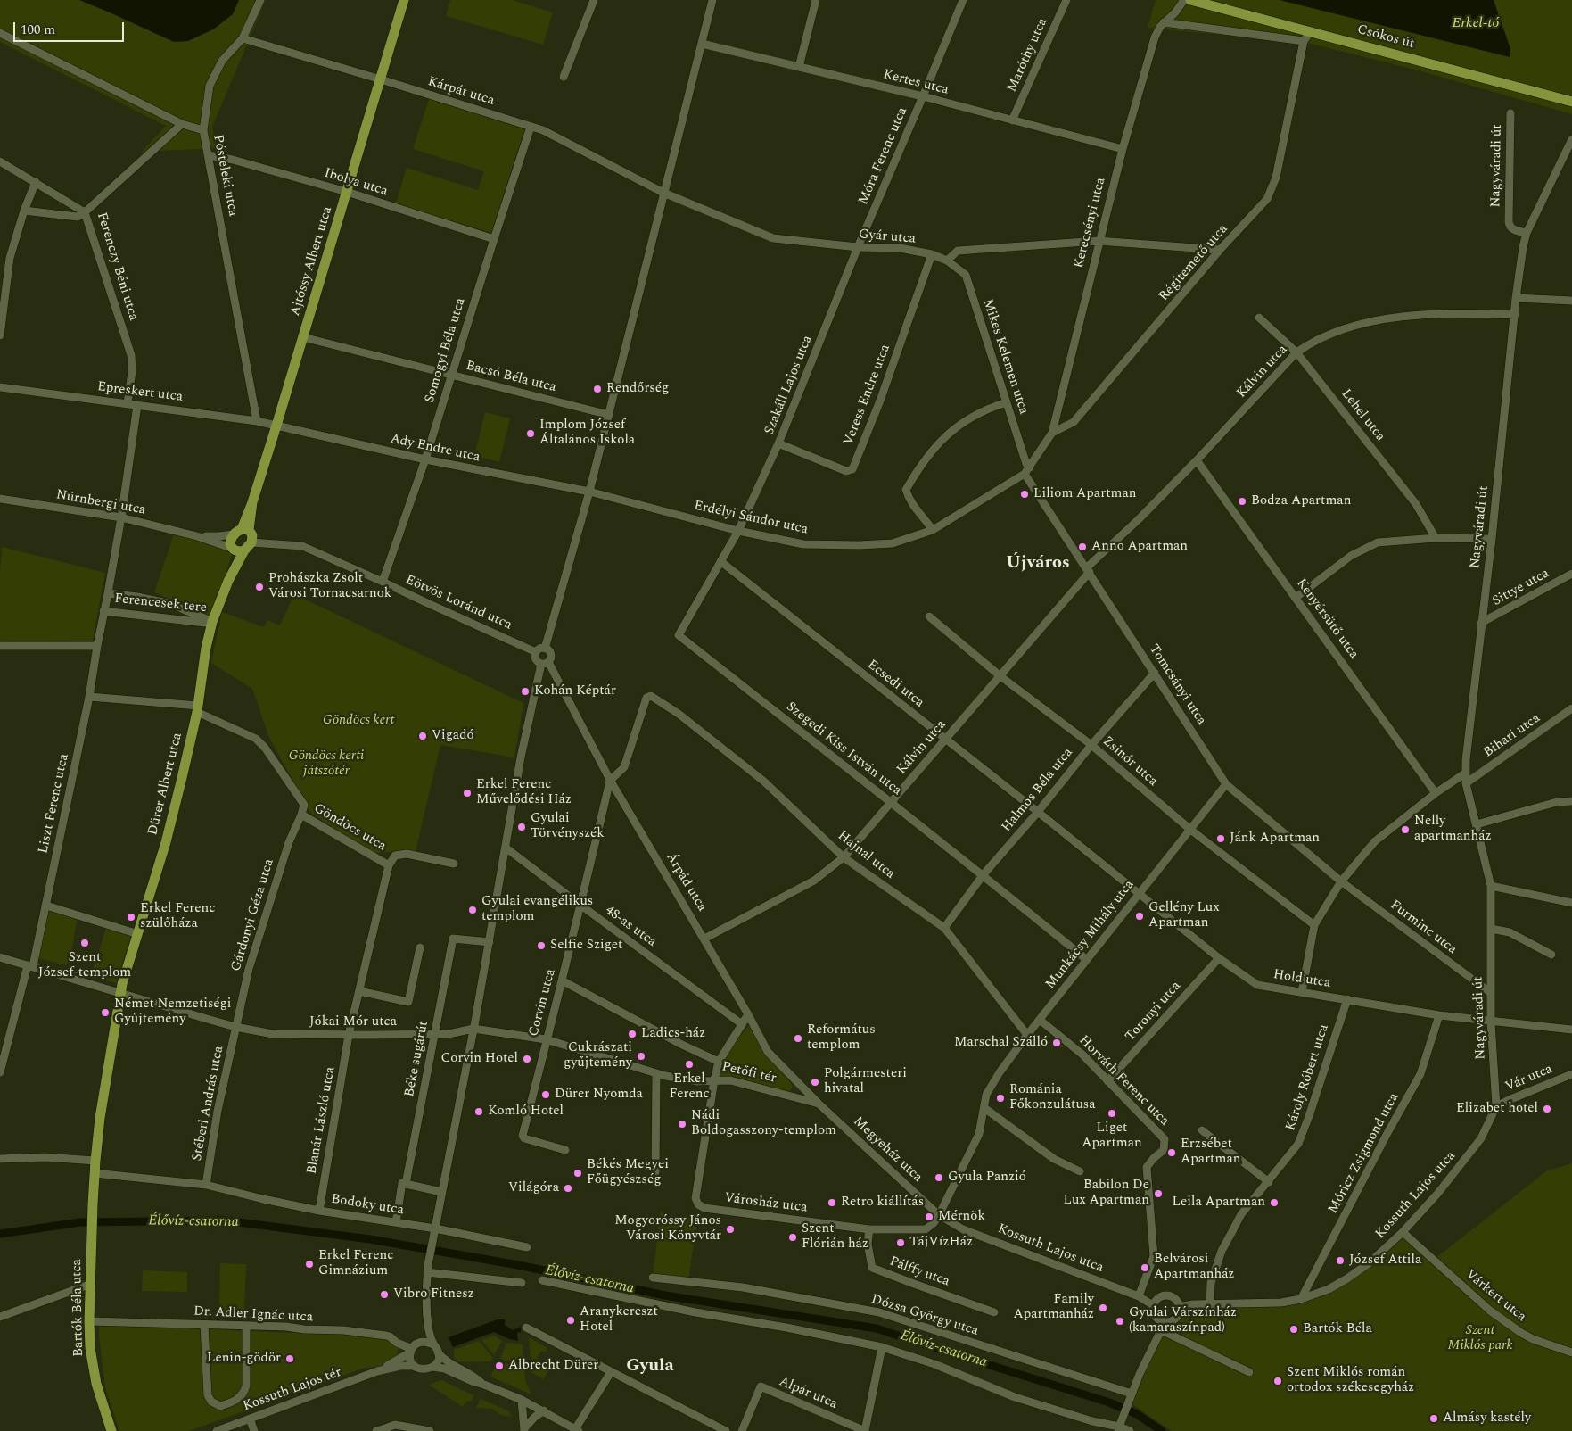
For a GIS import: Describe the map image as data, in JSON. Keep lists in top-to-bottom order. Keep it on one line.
{"streets":{"main road":["Csókos út","Ajtóssy Albert utca","Dürer Albert utca","Bartók Béla utca"],"street":["Maróthy utca","Kertes utca","Kárpát utca","Móra Ferenc utca","Nagyváradi út","Pósteleki utca","Ibolya utca","Kerecsényi utca","Gyár utca","Régitemető utca","Ferenczy Béni utca","Somogyi Béla utca","Mikes Kelemen utca","Kálvin utca","Bacsó Béla utca","Szakáll Lajos utca","Epreskert utca","Veress Endre utca","Lehel utca","Ady Endre utca","Nürnbergi utca","Erdélyi Sándor utca","Sittye utca","Eötvös Loránd utca","Ferencesek tere","Kenyérsütő utca","Ecsedi utca","Tomcsányi utca","Bihari utca","Szegedi Kiss István utca","Zsinór utca","Halmos Béla utca","Liszt Ferenc utca","Göndöcs utca","Hajnal utca","Árpád utca","Gárdonyi Géza utca","48-as utca","Furminc utca","Munkácsy Mihály utca","Hold utca","Corvin utca","Toronyi utca","Jókai Mór utca","Béke sugárút","Petőfi tér","Károly Róbert utca","Vár utca","Horváth Ferenc utca","Stéberl András utca","Blanár László utca","Megyeház utca","Móricz Zsigmond utca","Kossuth Lajos utca","Városház utca","Bodoky utca","Pálffy utca","Várkert utca","Dr. Adler Ignác utca","Dózsa György utca","Kossuth Lajos tér","Alpár utca"]},"crossings":[["Csókos út","Régitemető utca"],["Maróthy utca","Kertes utca"],["Kertes utca","Móra Ferenc utca"],["Kertes utca","Kerecsényi utca"],["Kárpát utca","Gyár utca"],["Kárpát utca","Ajtóssy Albert utca"],["Kárpát utca","Somogyi Béla utca"],["Móra Ferenc utca","Gyár utca"],["Móra Ferenc utca","Szakáll Lajos utca"],["Nagyváradi út","Kálvin utca"],["Nagyváradi út","Sittye utca"],["Nagyváradi út","Bihari utca"],["Nagyváradi út","Furminc utca"],["Nagyváradi út","Hold utca"],["Nagyváradi út","Vár utca"],["Nagyváradi út","Kossuth Lajos utca"],["Pósteleki utca","Ibolya utca"],["Pósteleki utca","Ferenczy Béni utca"],["Pósteleki utca","Epreskert utca"],["Ibolya utca","Ajtóssy Albert utca"],["Ibolya utca","Somogyi Béla utca"],["Kerecsényi utca","Régitemető utca"],["Gyár utca","Mikes Kelemen utca"],["Gyár utca","Szakáll Lajos utca"],["Gyár utca","Veress Endre utca"],["Ajtóssy Albert utca","Bacsó Béla utca"],["Ajtóssy Albert utca","Epreskert utca"],["Ajtóssy Albert utca","Ady Endre utca"],["Ajtóssy Albert utca","Nürnbergi utca"],["Ajtóssy Albert utca","Eötvös Loránd utca"],["Ajtóssy Albert utca","Dürer Albert utca"],["Ferenczy Béni utca","Epreskert utca"],["Somogyi Béla utca","Bacsó Béla utca"],["Somogyi Béla utca","Ady Endre utca"],["Somogyi Béla utca","Eötvös Loránd utca"],["Mikes Kelemen utca","Erdélyi Sándor utca"],["Mikes Kelemen utca","Tomcsányi utca"],["Kálvin utca","Lehel utca"],["Kálvin utca","Kenyérsütő utca"],["Kálvin utca","Ecsedi utca"],["Kálvin utca","Tomcsányi utca"],["Kálvin utca","Szegedi Kiss István utca"],["Kálvin utca","Zsinór utca"],["Kálvin utca","Hajnal utca"],["Kálvin utca","Árpád utca"],["Szakáll Lajos utca","Veress Endre utca"],["Szakáll Lajos utca","Erdélyi Sándor utca"],["Szakáll Lajos utca","Szegedi Kiss István utca"],["Epreskert utca","Ady Endre utca"],["Epreskert utca","Ferencesek tere"],["Ady Endre utca","Erdélyi Sándor utca"],["Nürnbergi utca","Eötvös Loránd utca"],["Nürnbergi utca","Ferencesek tere"],["Nürnbergi utca","Dürer Albert utca"],["Erdélyi Sándor utca","Tomcsányi utca"],["Erdélyi Sándor utca","Szegedi Kiss István utca"],["Ferencesek tere","Dürer Albert utca"],["Ferencesek tere","Liszt Ferenc utca"],["Ecsedi utca","Szegedi Kiss István utca"],["Ecsedi utca","Halmos Béla utca"],["Ecsedi utca","Munkácsy Mihály utca"],["Ecsedi utca","Hold utca"],["Tomcsányi utca","Halmos Béla utca"],["Tomcsányi utca","Furminc utca"],["Tomcsányi utca","Munkácsy Mihály utca"],["Szegedi Kiss István utca","Halmos Béla utca"],["Szegedi Kiss István utca","Munkácsy Mihály utca"],["Zsinór utca","Halmos Béla utca"],["Zsinór utca","Munkácsy Mihály utca"],["Dürer Albert utca","Göndöcs utca"],["Dürer Albert utca","Jókai Mór utca"],["Dürer Albert utca","Bartók Béla utca"],["Halmos Béla utca","Hajnal utca"],["Liszt Ferenc utca","Göndöcs utca"],["Liszt Ferenc utca","Jókai Mór utca"],["Göndöcs utca","Gárdonyi Géza utca"],["Göndöcs utca","Blanár László utca"],["Hajnal utca","Árpád utca"],["Hajnal utca","Munkácsy Mihály utca"],["Hajnal utca","Corvin utca"],["Árpád utca","Corvin utca"],["Árpád utca","Petőfi tér"],["Árpád utca","Megyeház utca"],["Gárdonyi Géza utca","Jókai Mór utca"],["Gárdonyi Géza utca","Stéberl András utca"],["48-as utca","Corvin utca"],["48-as utca","Petőfi tér"],["Munkácsy Mihály utca","Hold utca"],["Munkácsy Mihály utca","Horváth Ferenc utca"],["Munkácsy Mihály utca","Megyeház utca"],["Munkácsy Mihály utca","Kossuth Lajos utca"],["Munkácsy Mihály utca","Városház utca"],["Hold utca","Toronyi utca"],["Hold utca","Károly Róbert utca"],["Hold utca","Móricz Zsigmond utca"],["Corvin utca","Jókai Mór utca"],["Toronyi utca","Horváth Ferenc utca"],["Jókai Mór utca","Béke sugárút"],["Jókai Mór utca","Petőfi tér"],["Jókai Mór utca","Stéberl András utca"],["Jókai Mór utca","Blanár László utca"],["Jókai Mór utca","Városház utca"],["Béke sugárút","Bodoky utca"],["Petőfi tér","Megyeház utca"],["Petőfi tér","Városház utca"],["Károly Róbert utca","Kossuth Lajos utca"],["Vár utca","Kossuth Lajos utca"],["Horváth Ferenc utca","Kossuth Lajos utca"],["Stéberl András utca","Bodoky utca"],["Blanár László utca","Bodoky utca"],["Megyeház utca","Kossuth Lajos utca"],["Megyeház utca","Városház utca"],["Móricz Zsigmond utca","Kossuth Lajos utca"],["Kossuth Lajos utca","Városház utca"],["Kossuth Lajos utca","Várkert utca"],["Városház utca","Pálffy utca"],["Bodoky utca","Bartók Béla utca"],["Bartók Béla utca","Dr. Adler Ignác utca"],["Dr. Adler Ignác utca","Kossuth Lajos tér"]],"districts":["Újváros","Gyula"],"water":["Erkel-tó","Élővíz-csatorna"],"parks":["Göndöcs kert","Göndöcs kerti játszótér","Szent Miklós park"],"places":["Rendőrség","Implom József Általános Iskola","Liliom Apartman","Bodza Apartman","Anno Apartman","Prohászka Zsolt Városi Tornacsarnok","Kohán Képtár","Vigadó","Erkel Ferenc Művelődési Ház","Gyulai Törvényszék","Nelly apartmanház","Jánk Apartman","Gyulai evangélikus templom","Gellény Lux Apartman","Erkel Ferenc szülőháza","Szent József-templom","Selfie Sziget","Német Nemzetiségi Gyűjtemény","Ladics-ház","Református templom","Marschal Szálló","Cukrászati gyűjtemény","Corvin Hotel","Erkel Ferenc","Polgármesteri hivatal","Dürer Nyomda","Románia Főkonzulátusa","Elizabet hotel","Komló Hotel","Liget Apartman","Nádi Boldogasszony-templom","Erzsébet Apartman","Békés Megyei Főügyészség","Gyula Panzió","Világóra","Babilon De Lux Apartman","Retro kiállítás","Leila Apartman","Mérnök","Mogyoróssy János Városi Könyvtár","Szent Flórián ház","TájVízHáz","József Attila","Erkel Ferenc Gimnázium","Belvárosi Apartmanház","Vibro Fitnesz","Family Apartmanház","Aranykereszt Hotel","Gyulai Várszínház (kamaraszínpad)","Bartók Béla","Lenin-gödör","Albrecht Dürer","Szent Miklós román ortodox székesegyház","Almásy kastély"],"scale_bar":"100 m"}
